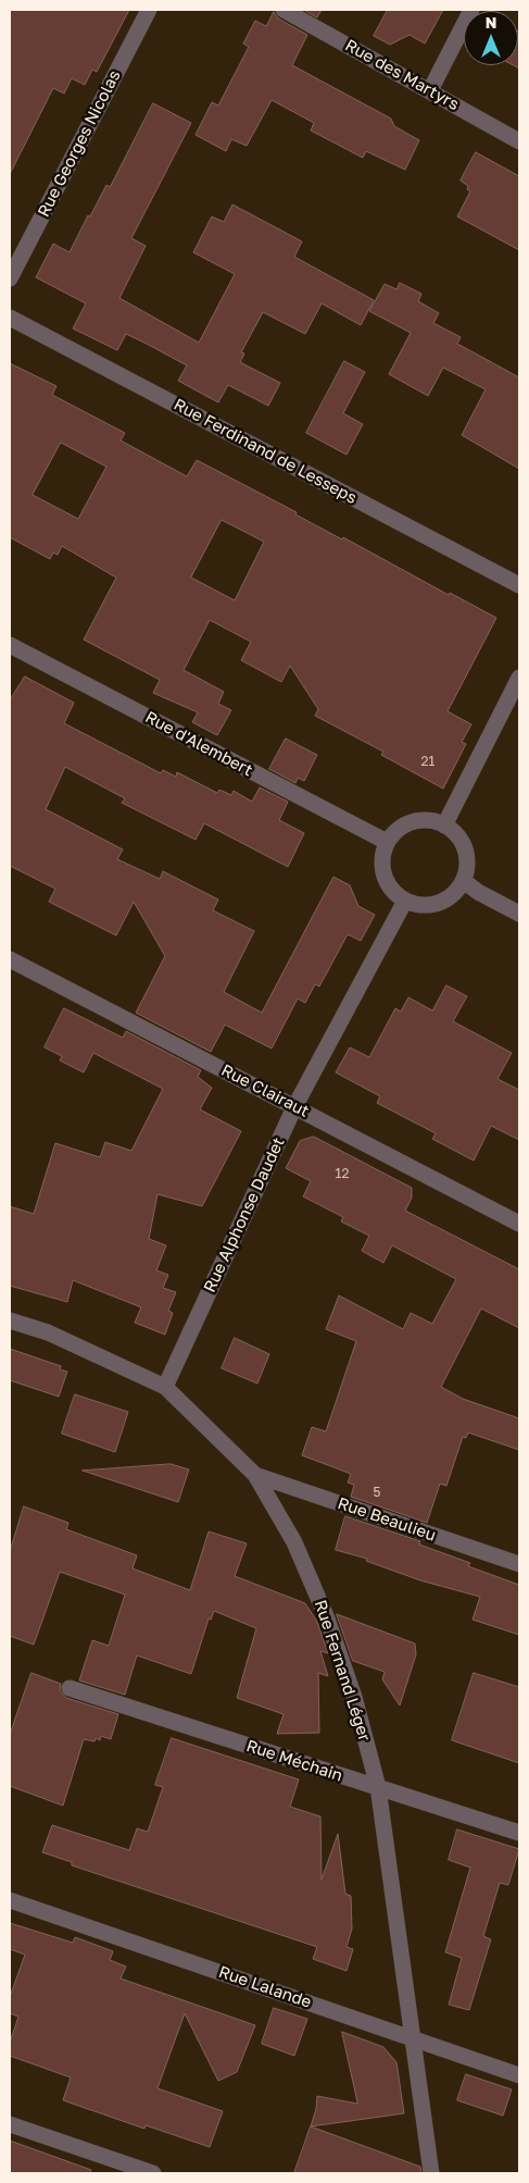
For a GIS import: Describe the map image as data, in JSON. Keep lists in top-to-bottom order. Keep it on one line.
{"streets":{"street":["Rue des Martyrs","Rue Georges Nicolas","Rue Ferdinand de Lesseps","Rue d'Alembert","Rue Clairaut","Rue Alphonse Daudet","Rue Beaulieu","Rue Fernand Léger","Rue Méchain","Rue Lalande"]},"crossings":[["Rue d'Alembert","Rue Alphonse Daudet"],["Rue Clairaut","Rue Alphonse Daudet"],["Rue Alphonse Daudet","Rue Fernand Léger"],["Rue Beaulieu","Rue Fernand Léger"],["Rue Fernand Léger","Rue Méchain"],["Rue Fernand Léger","Rue Lalande"]],"house_numbers":["21","12","5"],"north":"top"}
